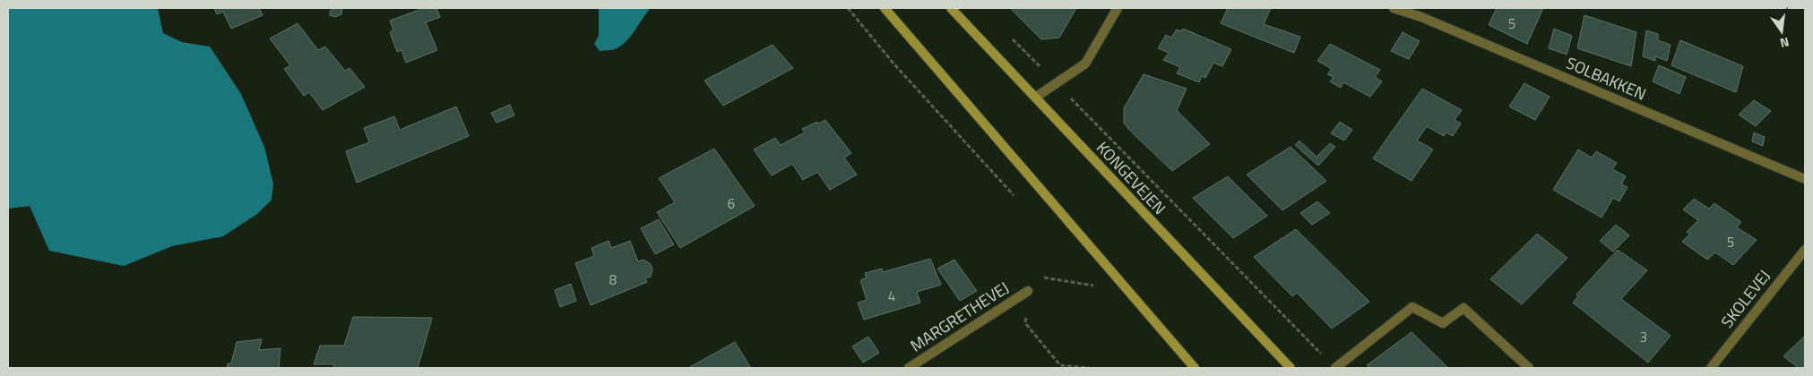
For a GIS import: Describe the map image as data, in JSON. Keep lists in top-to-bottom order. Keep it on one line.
{"streets":{"main road":["KONGEVEJEN"],"street":["SOLBAKKEN","SKOLEVEJ","MARGRETHEVEJ"]},"house_numbers":["5","6","5","8","4","3"],"north":"bottom"}
